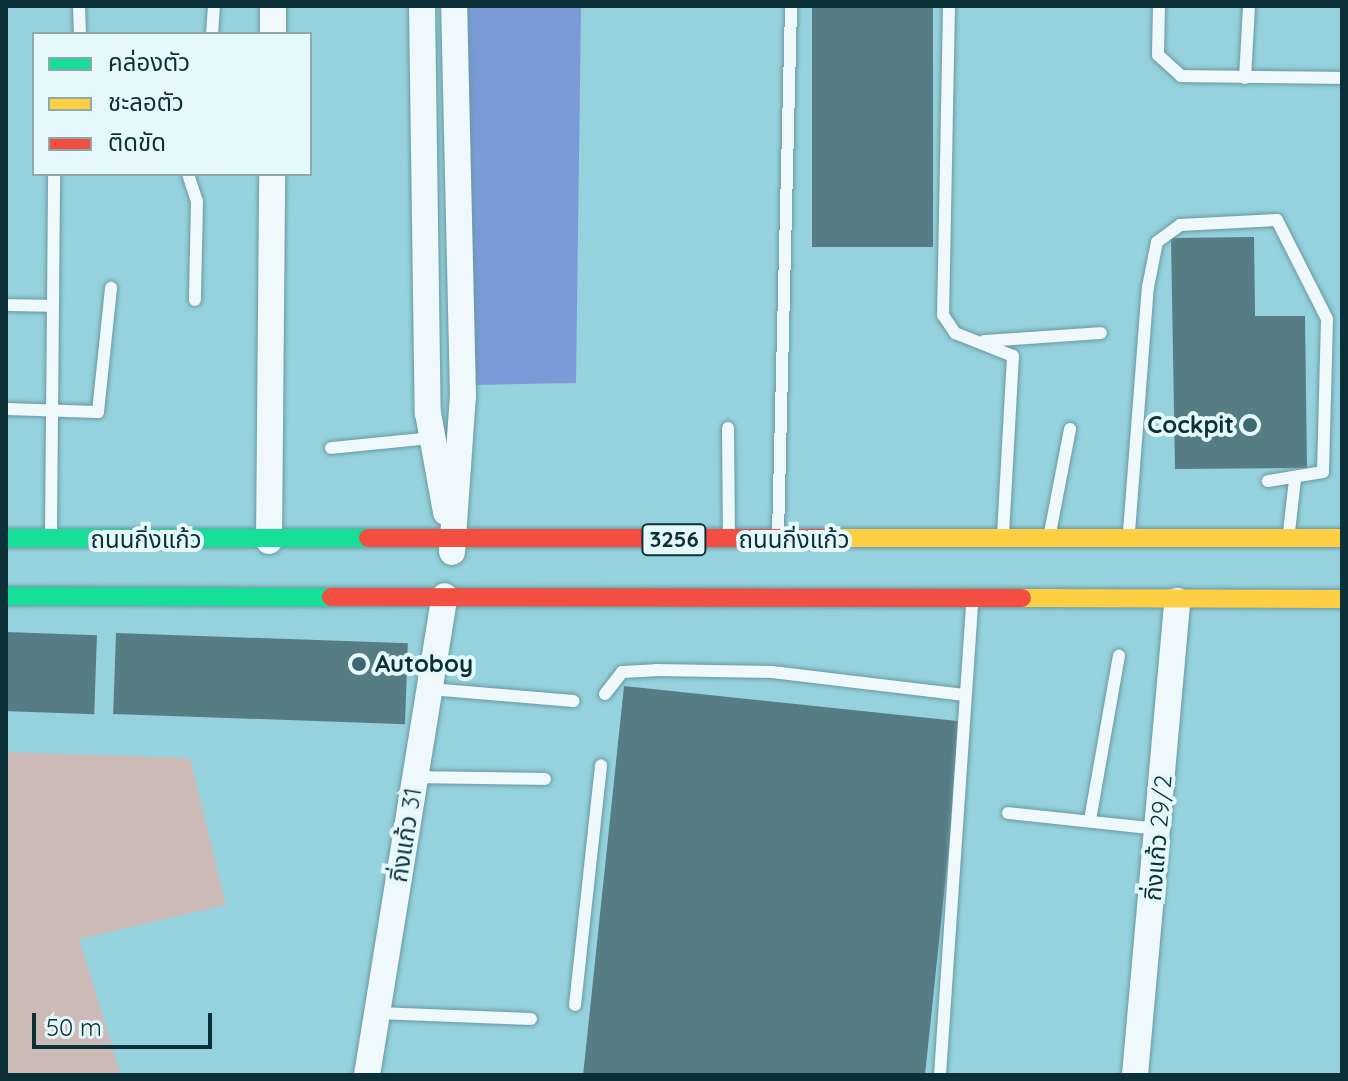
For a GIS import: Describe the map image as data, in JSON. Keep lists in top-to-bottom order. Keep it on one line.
{"streets":{"main road":["ถนนกิ่งแก้ว","3256"],"street":["กิ่งแก้ว 31","กิ่งแก้ว 29/2"]},"places":["Cockpit","Autoboy"],"legend":["คล่องตัว","ชะลอตัว","ติดขัด"],"scale_bar":"50 m"}
